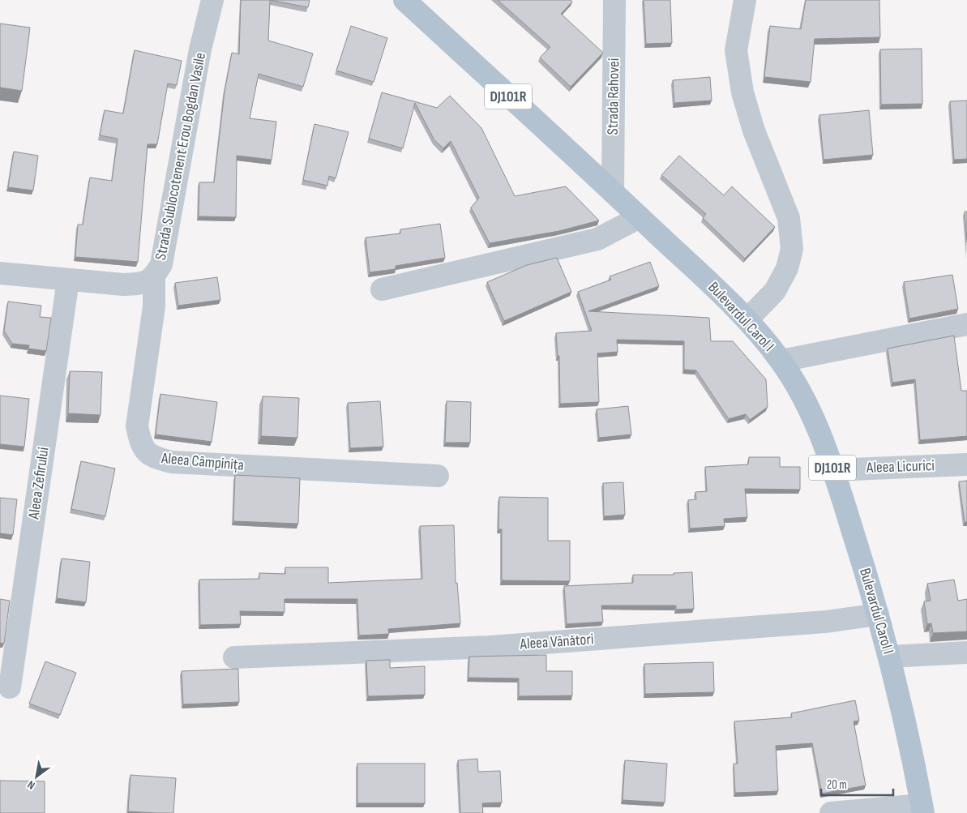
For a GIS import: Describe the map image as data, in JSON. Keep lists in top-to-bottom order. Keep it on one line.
{"streets":{"main road":["DJ101R","Bulevardul Carol I"],"street":["Strada Rahovei","Strada Sublocotenent Erou Bogdan Vasile","Aleea Câmpinița","Aleea Licurici","Aleea Zefirului","Aleea Vânători"]},"crossings":[["Strada Rahovei","Bulevardul Carol I"],["Strada Sublocotenent Erou Bogdan Vasile","Aleea Câmpinița"],["Strada Sublocotenent Erou Bogdan Vasile","Aleea Zefirului"],["Bulevardul Carol I","Aleea Licurici"],["Bulevardul Carol I","Aleea Vânători"]],"scale_bar":"20 m","north":"bottom left"}
